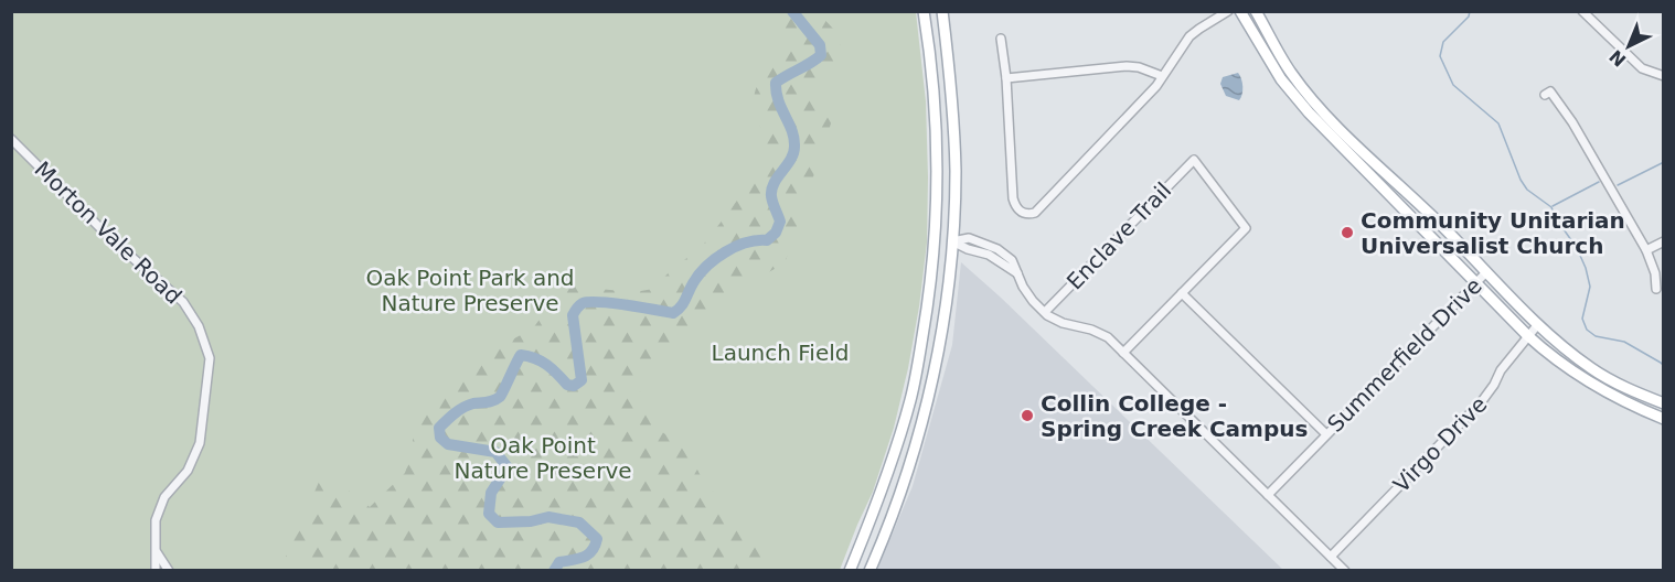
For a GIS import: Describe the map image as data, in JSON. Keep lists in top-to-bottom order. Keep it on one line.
{"streets":{"street":["Morton Vale Road","Enclave Trail","Summerfield Drive","Virgo Drive"]},"parks":["Oak Point Park and Nature Preserve","Launch Field","Oak Point Nature Preserve"],"places":["Community Unitarian Universalist Church","Collin College - Spring Creek Campus"],"north":"bottom left"}
